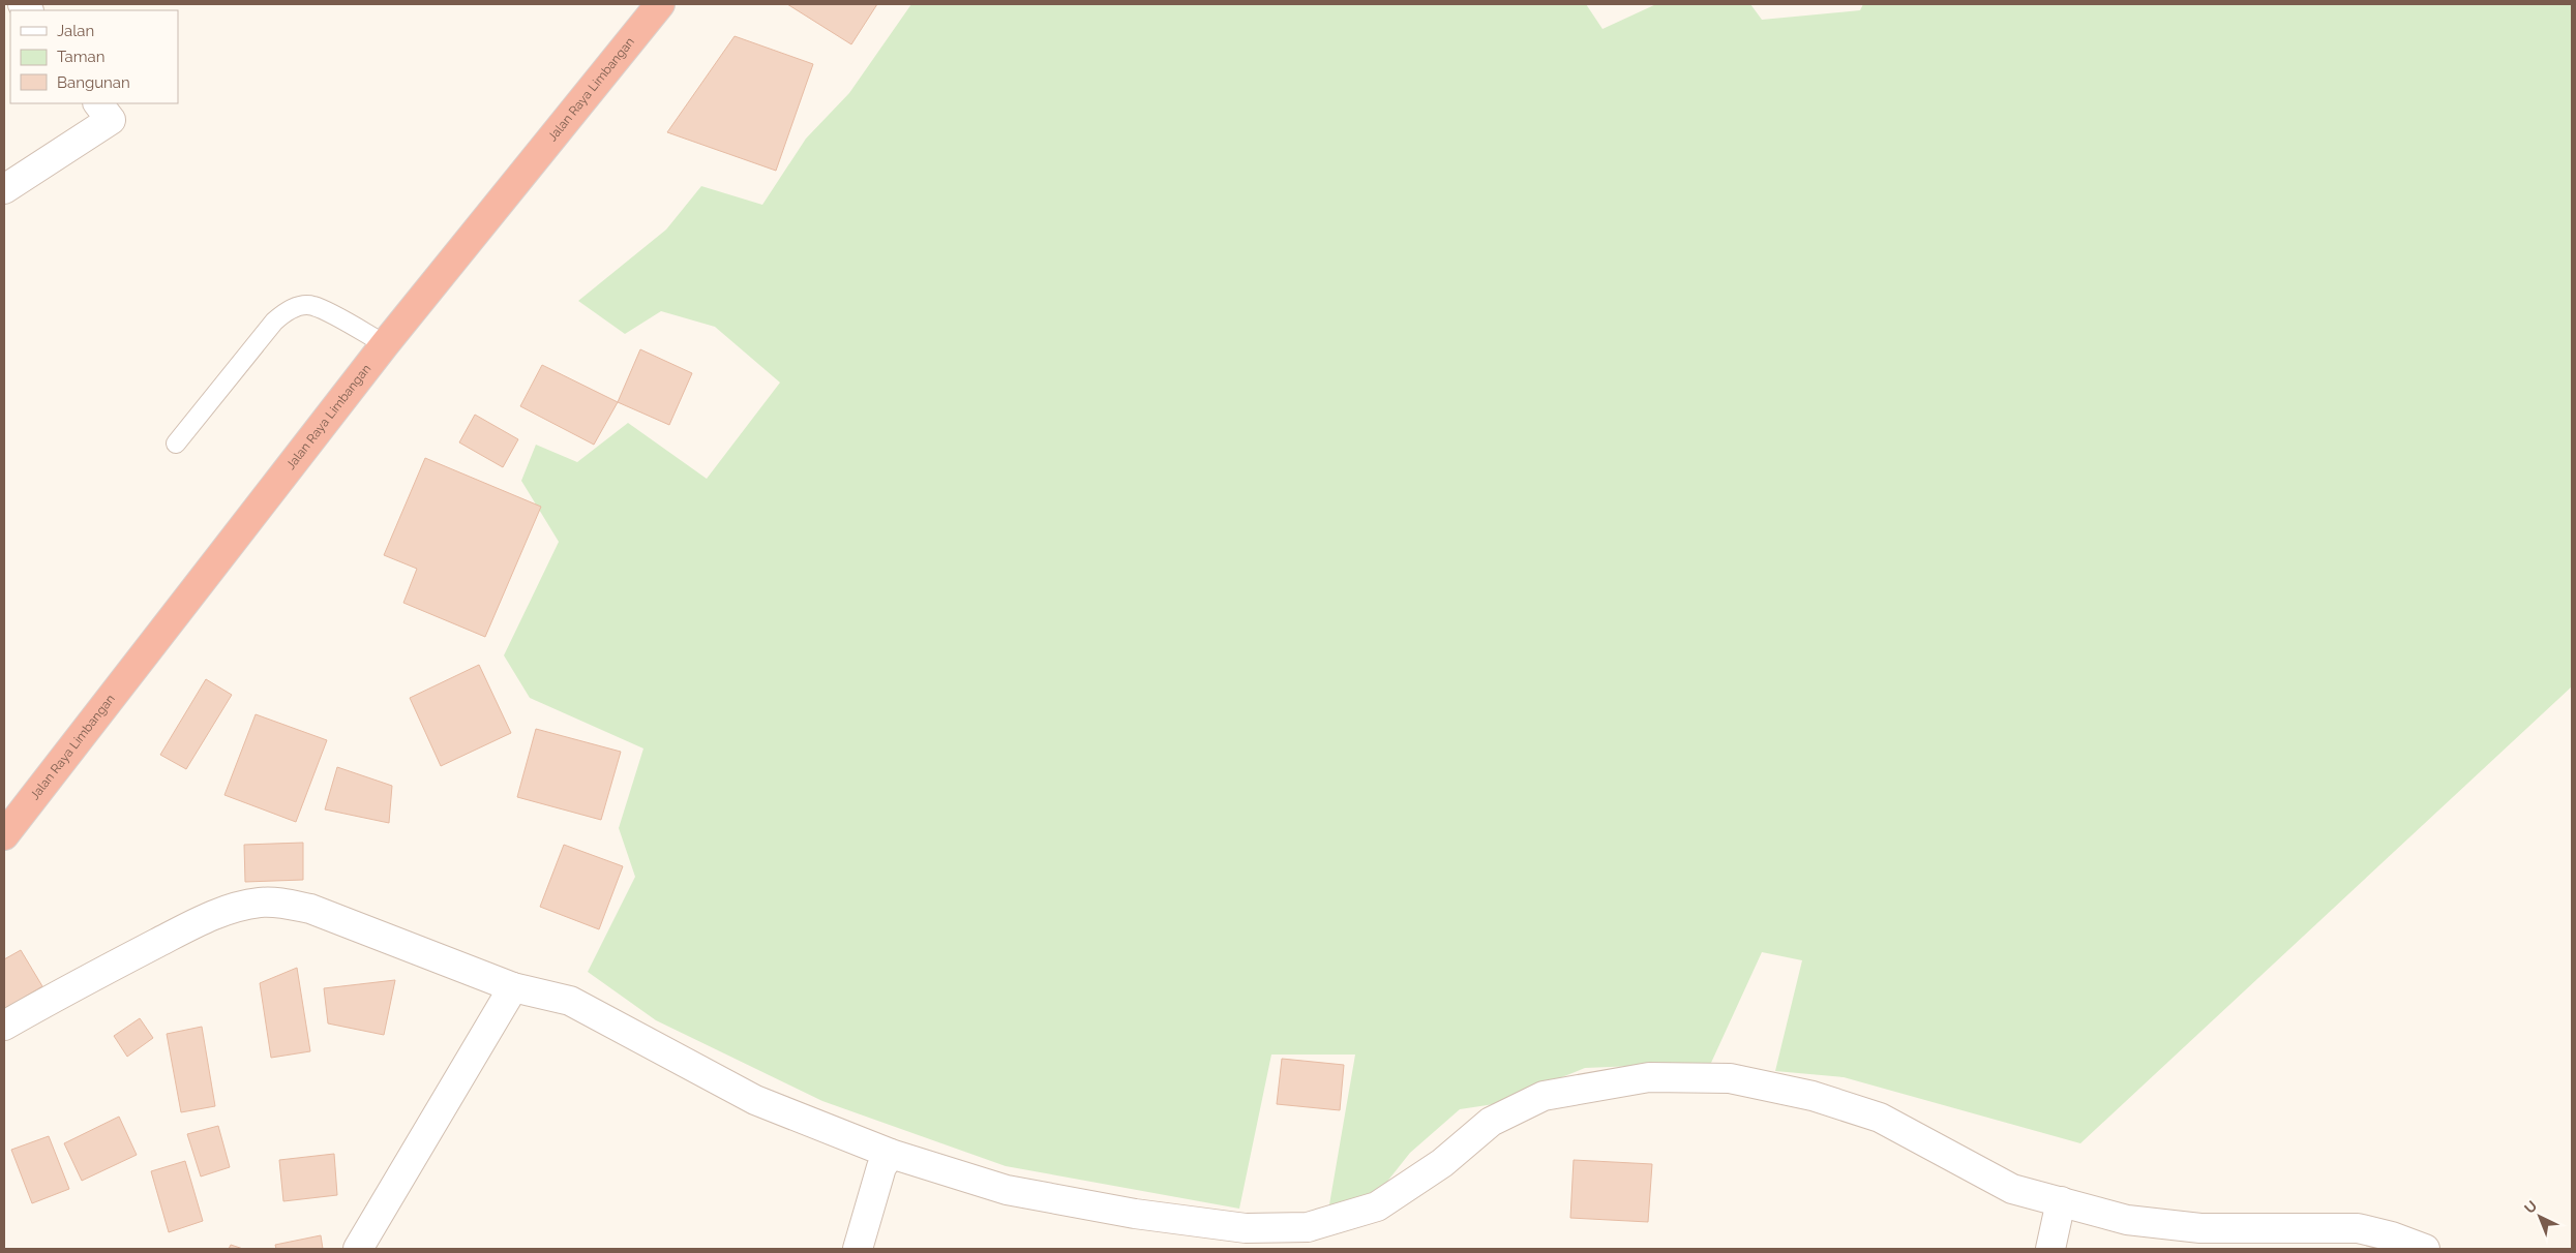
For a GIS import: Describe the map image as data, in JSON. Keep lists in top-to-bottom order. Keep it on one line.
{"streets":{"highway":["Jalan Raya Limbangan"]},"legend":["Jalan","Taman","Bangunan"],"north":"top left"}
